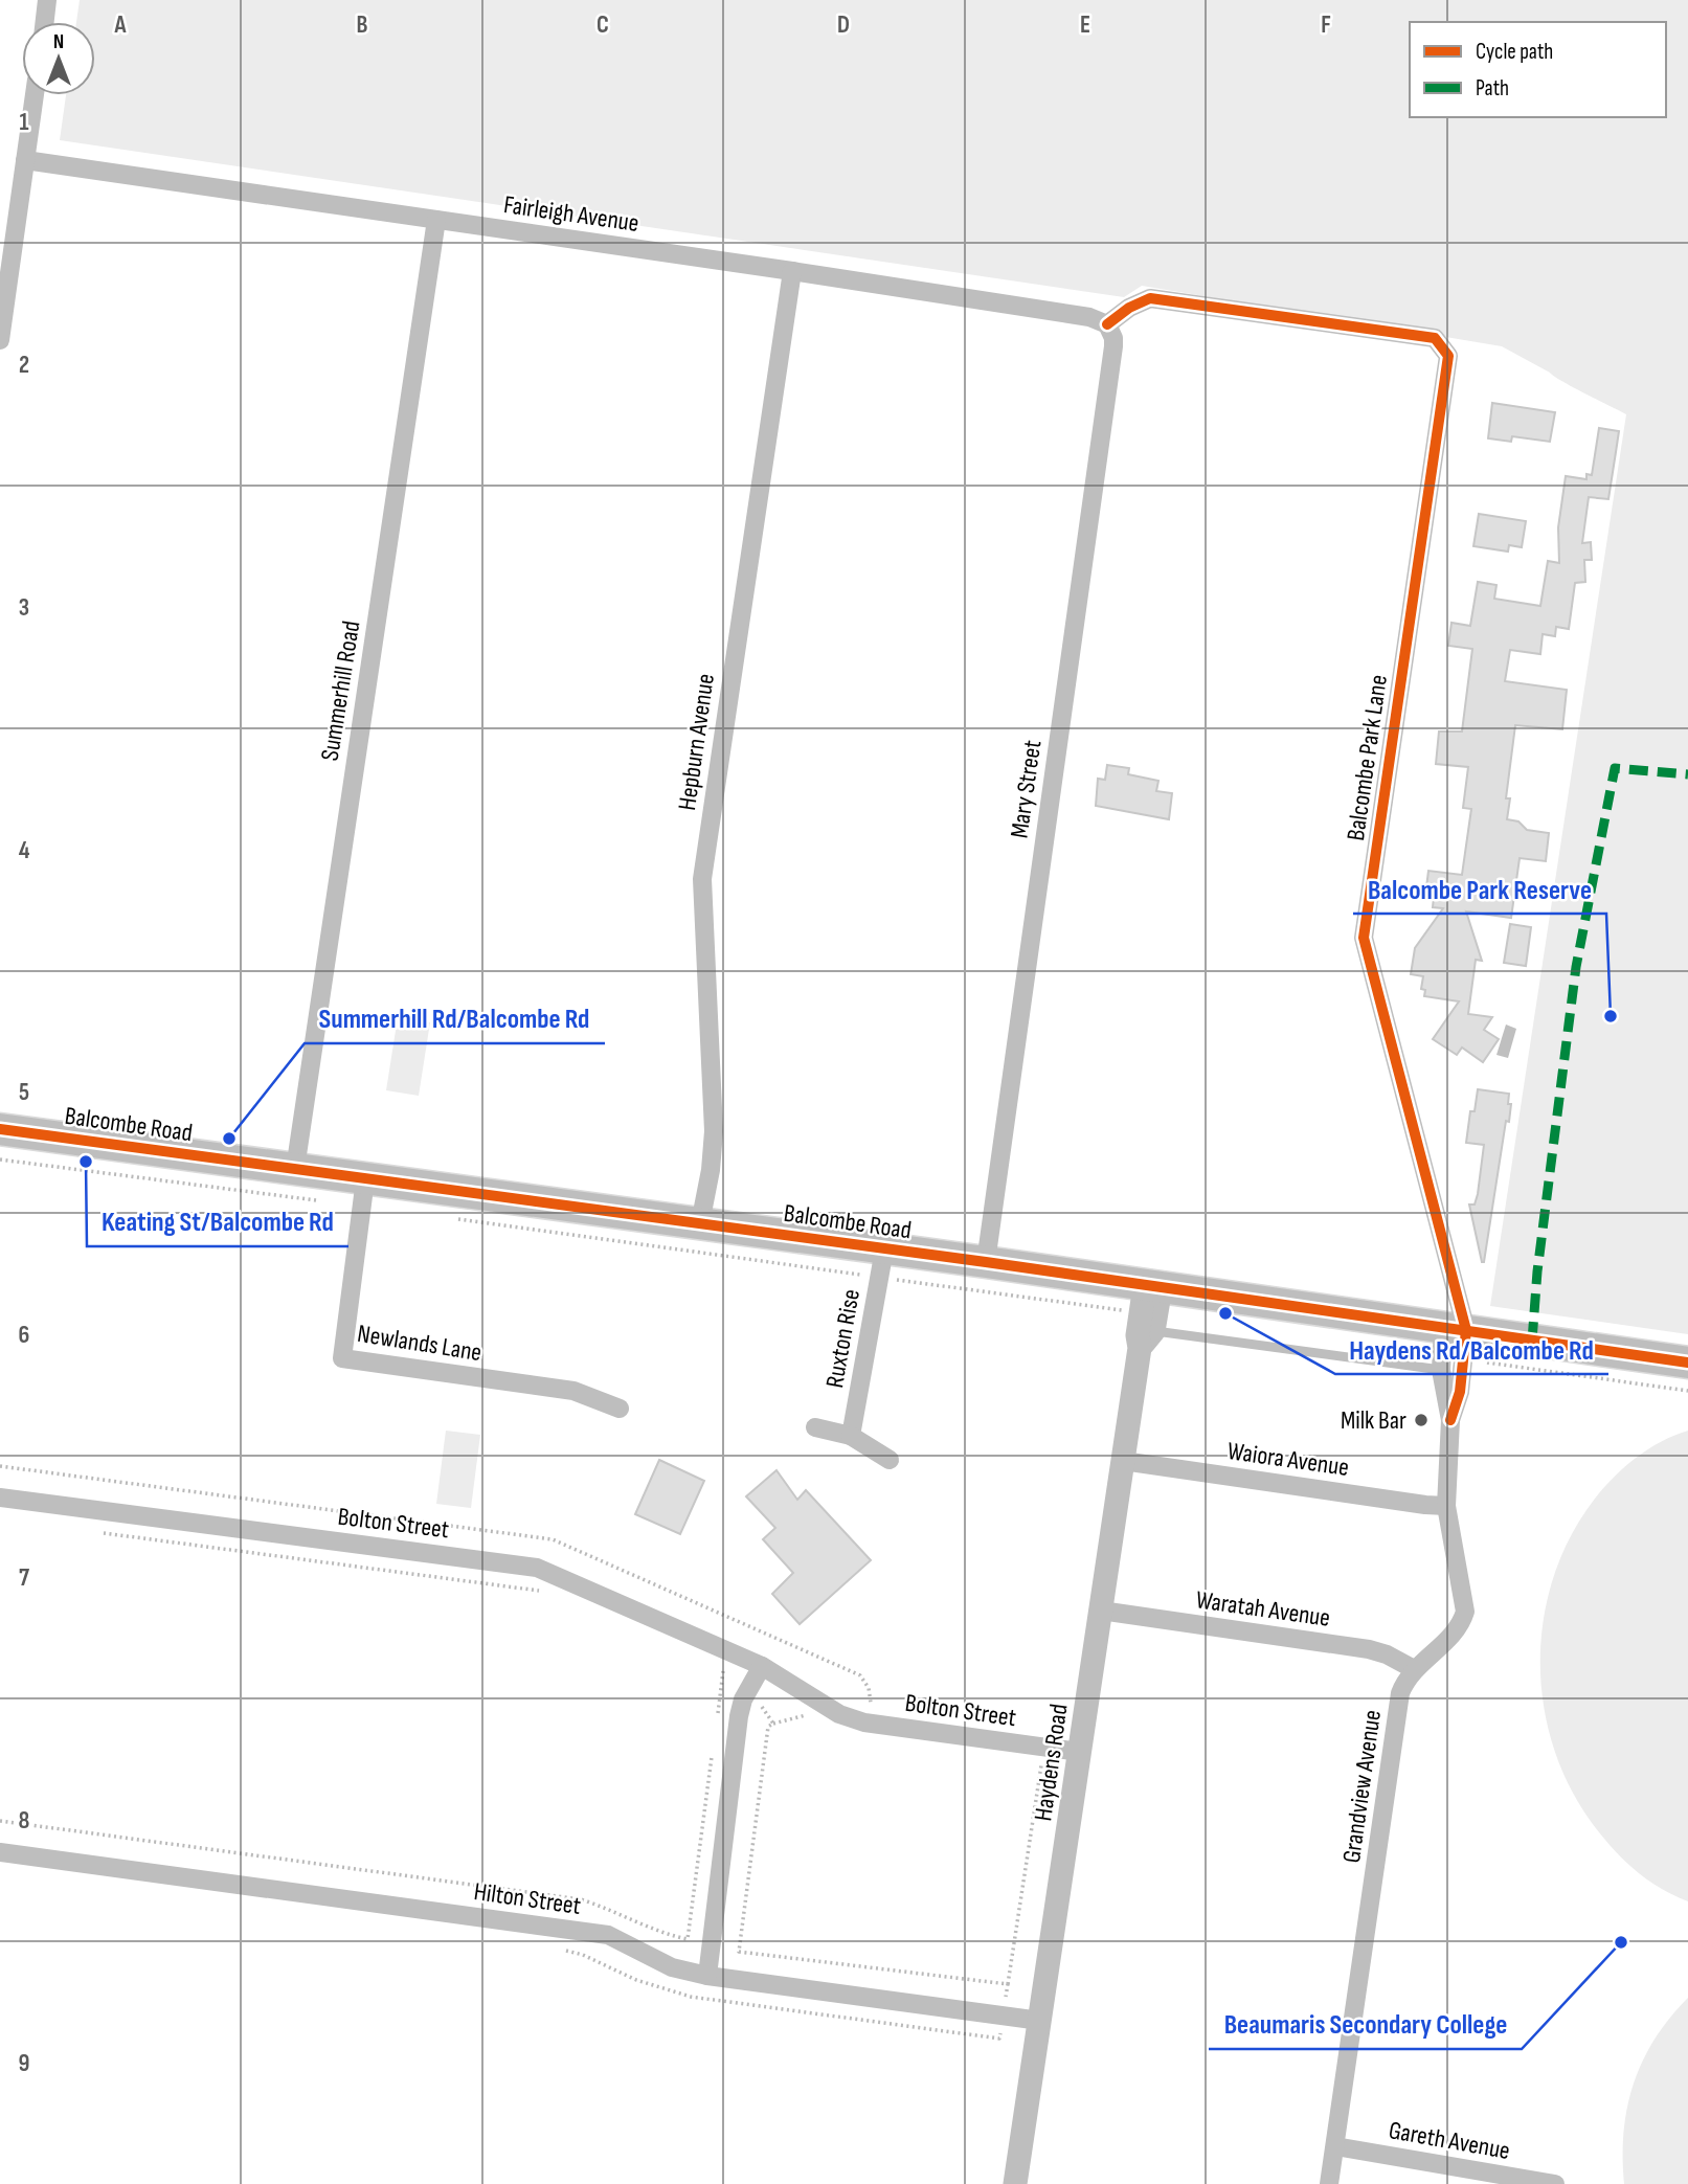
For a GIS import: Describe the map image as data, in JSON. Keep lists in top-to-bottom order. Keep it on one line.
{"streets":{"main road":["Balcombe Road"],"street":["Fairleigh Avenue","Summerhill Road","Hepburn Avenue","Balcombe Park Lane","Mary Street","Ruxton Rise","Newlands Lane","Waiora Avenue","Bolton Street","Waratah Avenue","Haydens Road","Grandview Avenue","Hilton Street","Gareth Avenue"]},"crossings":[["Fairleigh Avenue","Summerhill Road"],["Fairleigh Avenue","Hepburn Avenue"],["Fairleigh Avenue","Balcombe Park Lane"],["Fairleigh Avenue","Mary Street"],["Summerhill Road","Balcombe Road"],["Hepburn Avenue","Balcombe Road"],["Balcombe Park Lane","Mary Street"],["Balcombe Park Lane","Balcombe Road"],["Balcombe Park Lane","Grandview Avenue"],["Mary Street","Balcombe Road"],["Balcombe Road","Ruxton Rise"],["Balcombe Road","Newlands Lane"],["Balcombe Road","Haydens Road"],["Balcombe Road","Grandview Avenue"],["Waiora Avenue","Haydens Road"],["Waiora Avenue","Grandview Avenue"],["Bolton Street","Haydens Road"],["Waratah Avenue","Haydens Road"],["Waratah Avenue","Grandview Avenue"],["Haydens Road","Hilton Street"],["Grandview Avenue","Gareth Avenue"]],"places":["Balcombe Park Reserve","Summerhill Rd/Balcombe Rd","Keating St/Balcombe Rd","Haydens Rd/Balcombe Rd","Milk Bar","Beaumaris Secondary College"],"legend":["Cycle path","Path"],"north":"top","grid":{"columns":["A","B","C","D","E","F"],"rows":["1","2","3","4","5","6","7","8","9"]}}
